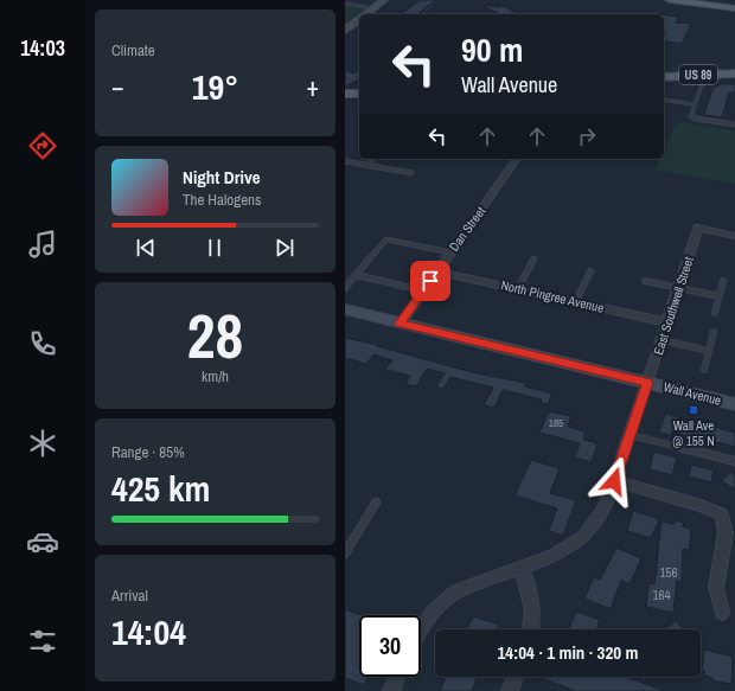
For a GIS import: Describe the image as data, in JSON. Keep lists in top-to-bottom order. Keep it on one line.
{"streets":{"main road":["US 89","Wall Avenue"],"street":["Dan Street","North Pingree Avenue","East Southwell Street"]},"crossings":[["Dan Street","North Pingree Avenue"],["Dan Street","Wall Avenue"],["North Pingree Avenue","East Southwell Street"],["East Southwell Street","Wall Avenue"]],"places":{"transit":["Wall Ave @ 155 N"]},"house_numbers":["185","156","164"],"page":{"tabs":"14:03","tile":["Climate",["28","km/h"],["Range · 85%","425 km"],["Arrival","14:04"]],"turn":["90 m","Wall Avenue"],"heat":["−","19°","+"],"song":["Night Drive","The Halogens"],"limit":"30","trip":"14:04 · 1 min · 320 m"}}
